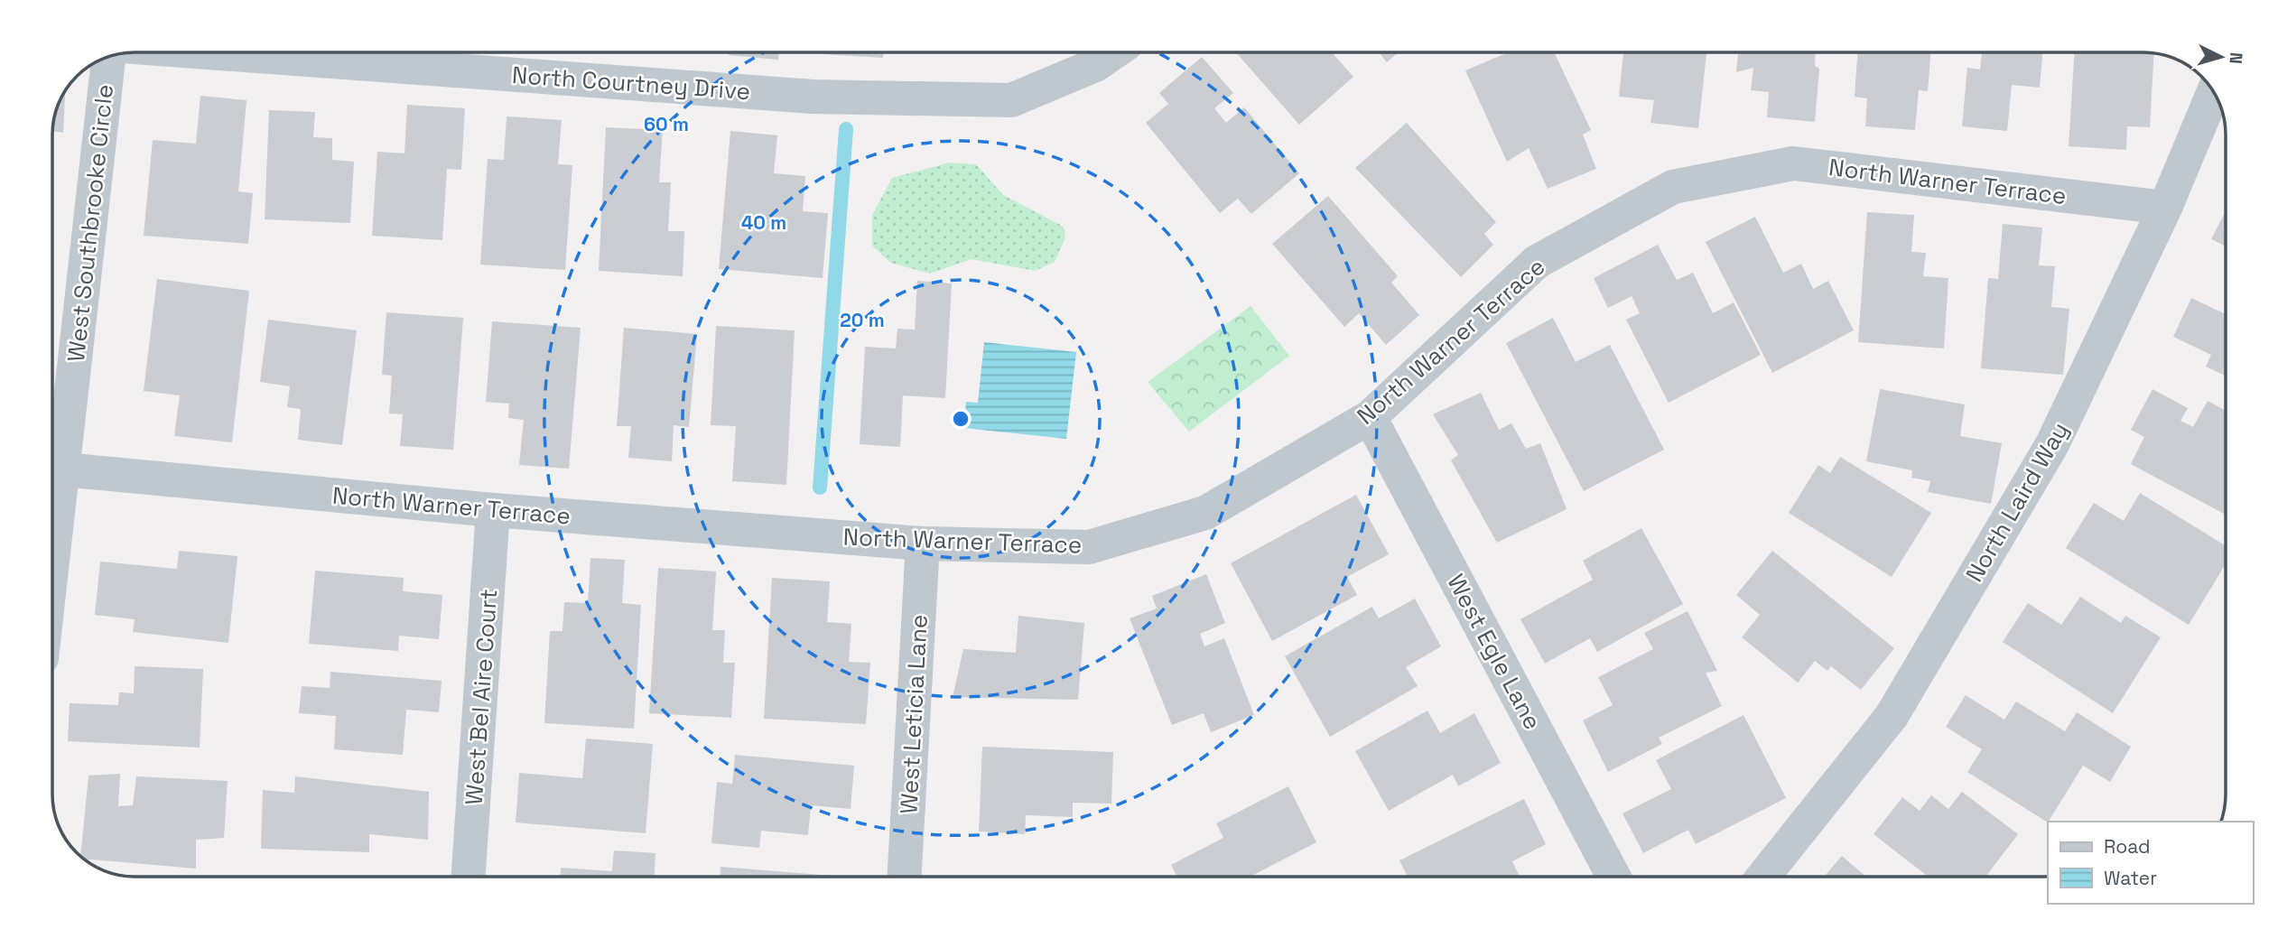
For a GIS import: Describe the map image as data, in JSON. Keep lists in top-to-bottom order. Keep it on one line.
{"streets":{"street":["North Courtney Drive","North Warner Terrace","West Southbrooke Circle","North Laird Way","West Egle Lane","West Bel Aire Court","West Leticia Lane"]},"crossings":[["North Warner Terrace","West Southbrooke Circle"],["North Warner Terrace","North Laird Way"],["North Warner Terrace","West Egle Lane"],["North Warner Terrace","West Bel Aire Court"],["North Warner Terrace","West Leticia Lane"]],"legend":["Road","Water"],"north":"right","rings":["60 m","40 m","20 m"]}
